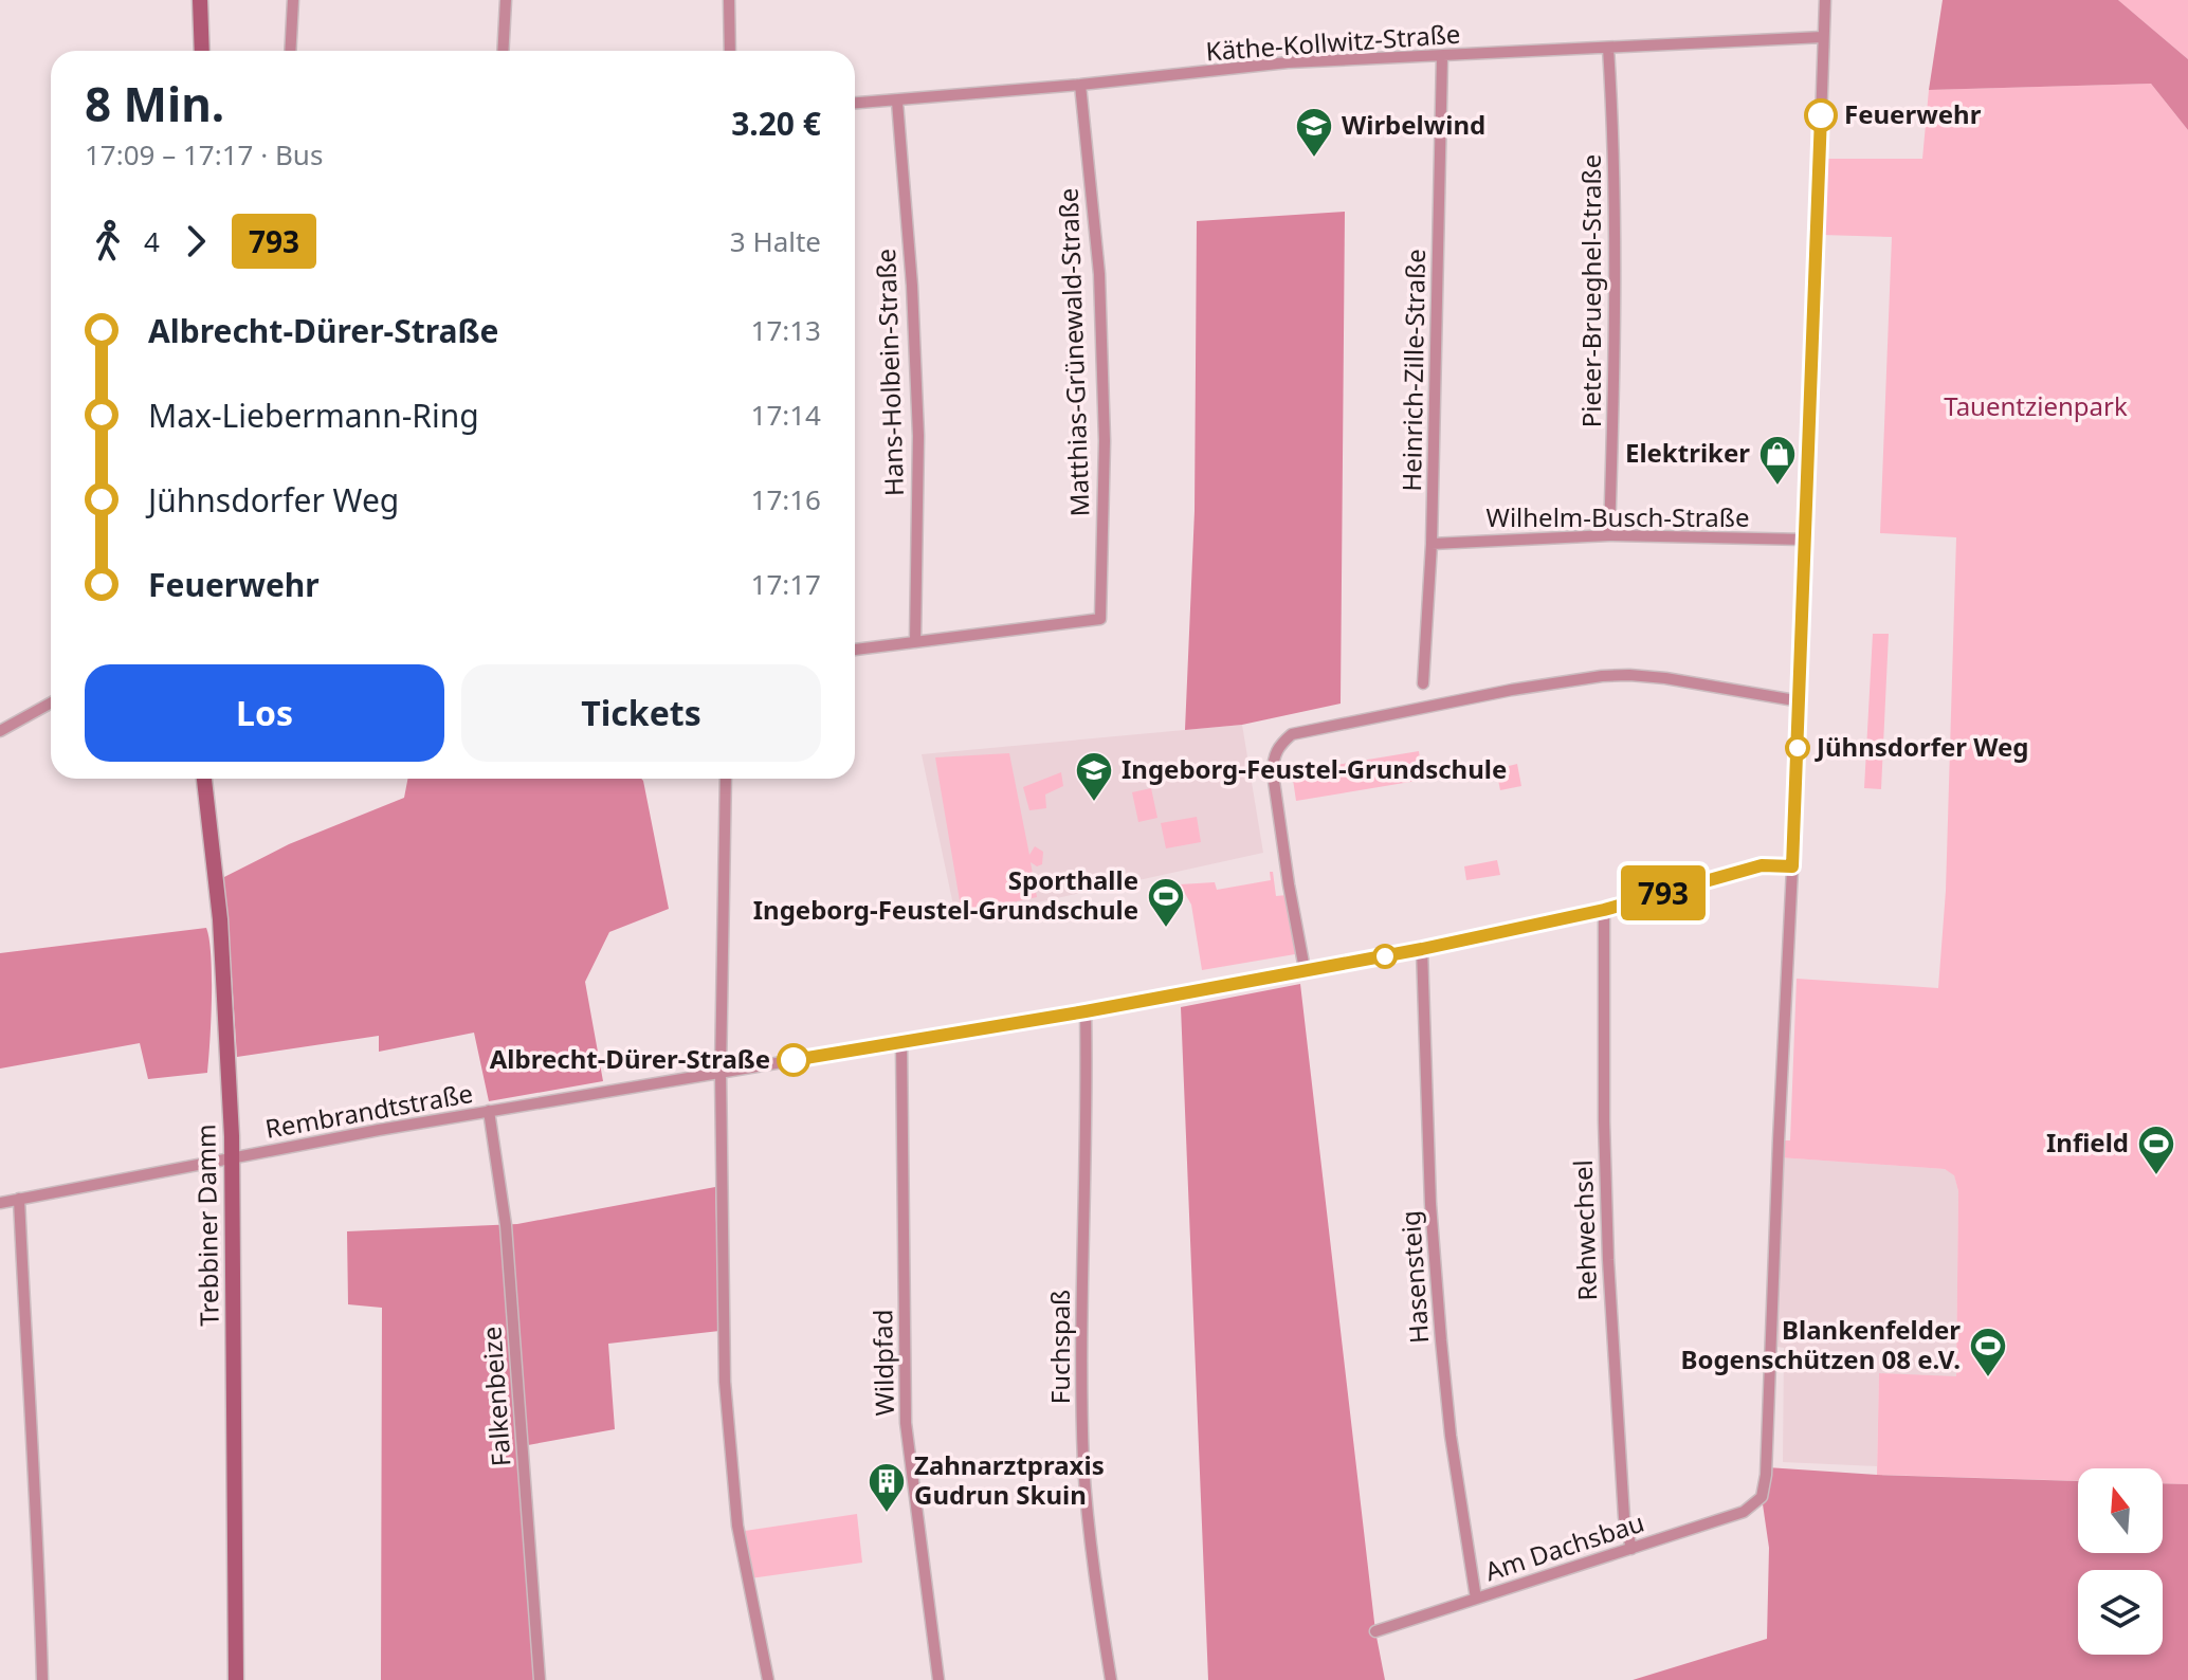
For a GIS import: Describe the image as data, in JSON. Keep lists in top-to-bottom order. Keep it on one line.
{"streets":{"main road":["Trebbiner Damm"],"street":["Käthe-Kollwitz-Straße","Pieter-Brueghel-Straße","Matthias-Grünewald-Straße","Heinrich-Zille-Straße","Hans-Holbein-Straße","Wilhelm-Busch-Straße","Rembrandtstraße","Rehwechsel","Hasensteig","Fuchspaß","Wildpfad","Falkenbeize","Am Dachsbau"]},"crossings":[["Käthe-Kollwitz-Straße","Pieter-Brueghel-Straße"],["Käthe-Kollwitz-Straße","Matthias-Grünewald-Straße"],["Käthe-Kollwitz-Straße","Heinrich-Zille-Straße"],["Käthe-Kollwitz-Straße","Hans-Holbein-Straße"],["Pieter-Brueghel-Straße","Wilhelm-Busch-Straße"],["Matthias-Grünewald-Straße","Hans-Holbein-Straße"],["Heinrich-Zille-Straße","Wilhelm-Busch-Straße"],["Rembrandtstraße","Trebbiner Damm"],["Rembrandtstraße","Rehwechsel"],["Rembrandtstraße","Hasensteig"],["Rembrandtstraße","Fuchspaß"],["Rembrandtstraße","Wildpfad"],["Rembrandtstraße","Falkenbeize"],["Rembrandtstraße","Am Dachsbau"],["Rehwechsel","Am Dachsbau"],["Hasensteig","Am Dachsbau"]],"parks":["Tauentzienpark"],"places":{"other":["Feuerwehr","Jühnsdorfer Weg","Albrecht-Dürer-Straße"],"school or university":["Wirbelwind","Ingeborg-Feustel-Grundschule"],"shop":["Elektriker"],"sports":["Sporthalle Ingeborg-Feustel-Grundschule","Infield","Blankenfelder Bogenschützen 08 e.V."],"building":["Zahnarztpraxis Gudrun Skuin"]},"lines":["bus line 793"],"north":"top","page":{"on_map":"793","heading":["8 Min.","17:09 – 17:17 · Bus","3.20 €"],"legs":["4","793","3 Halte"],"list":[{"name":"Albrecht-Dürer-Straße","value":"17:13"},{"name":"Max-Liebermann-Ring","value":"17:14"},{"name":"Jühnsdorfer Weg","value":"17:16"},{"name":"Feuerwehr","value":"17:17"}],"buttons":["Los","Tickets"]}}
